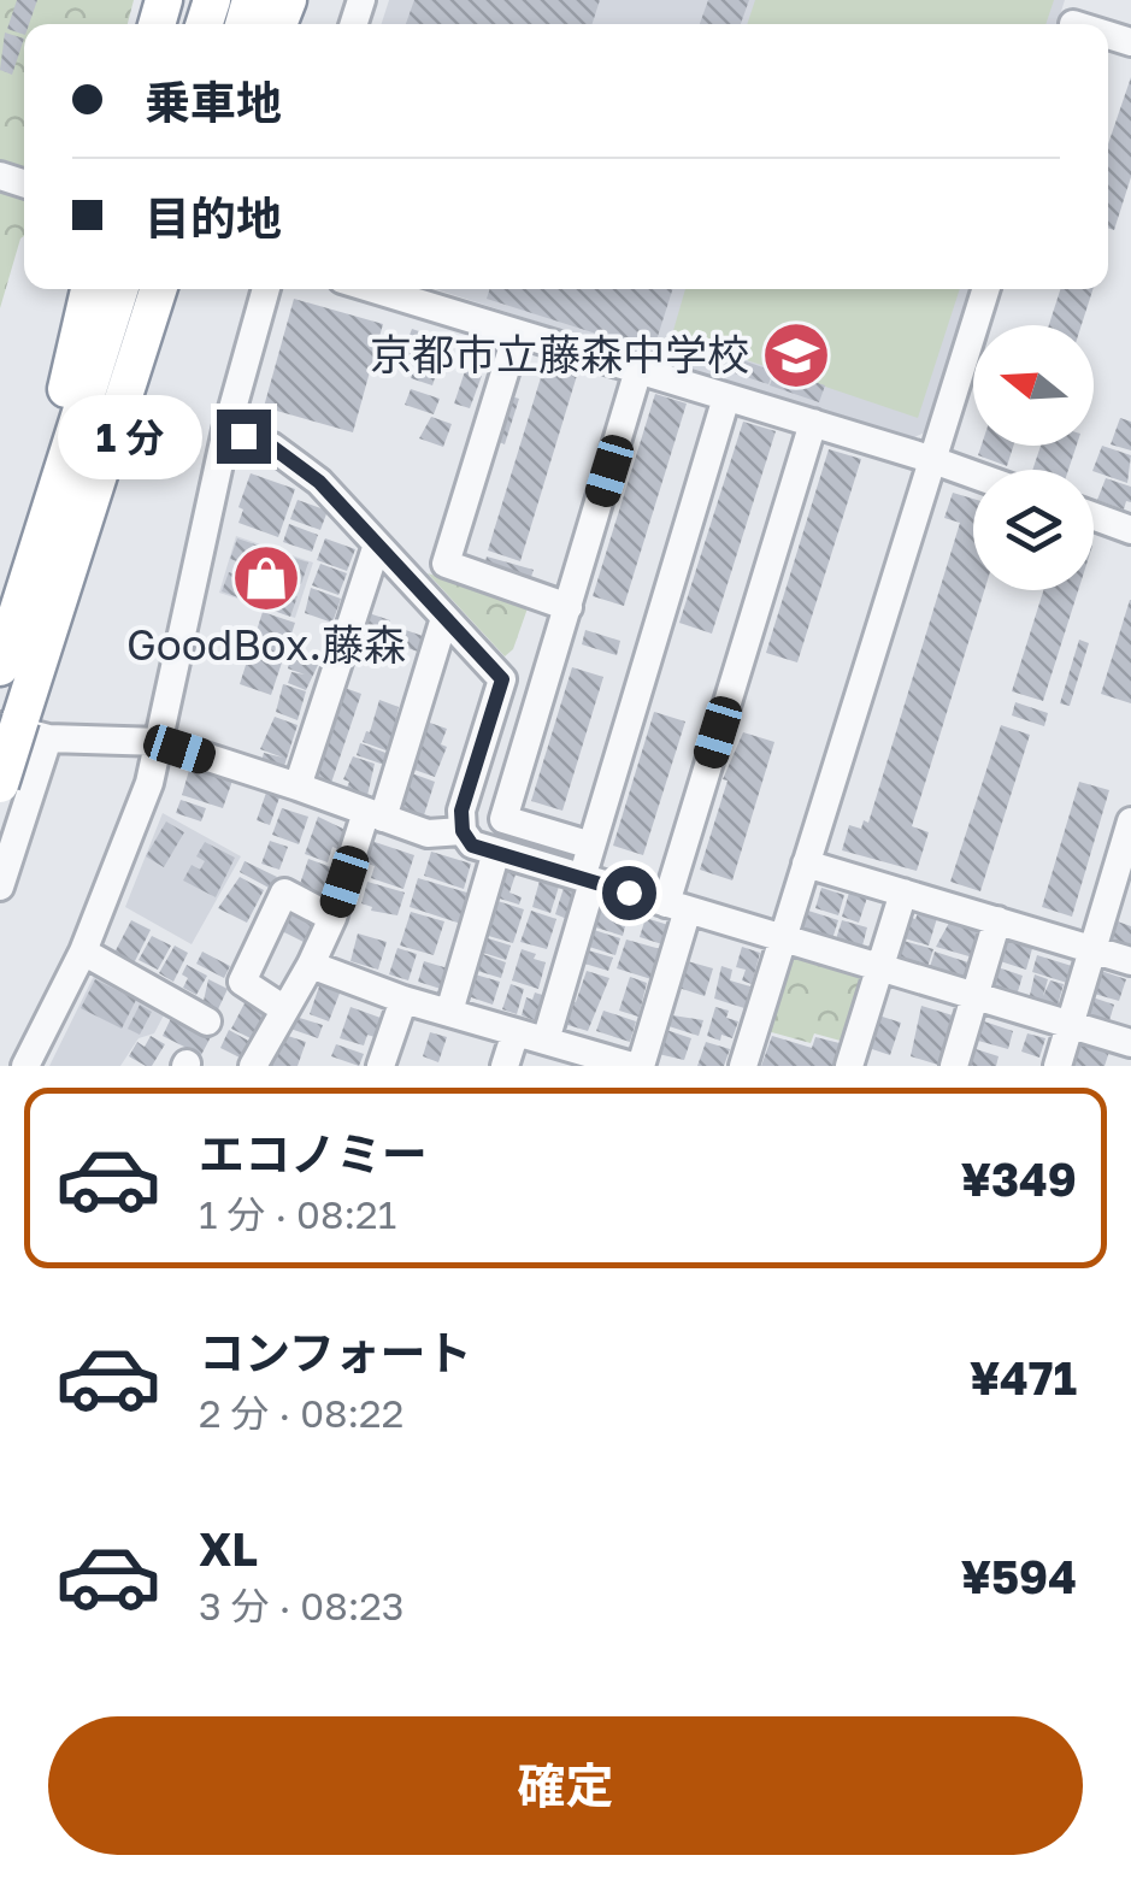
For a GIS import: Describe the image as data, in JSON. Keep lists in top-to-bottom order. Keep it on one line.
{"places":{"school or university":["京都市立藤森中学校"],"shop":["GoodBox.藤森"]},"north":"left","page":{"banner":["乗車地","目的地"],"bubble":"1 分","list":[{"name":"エコノミー","note":"1 分 · 08:21","value":"¥349"},{"name":"コンフォート","note":"2 分 · 08:22","value":"¥471"},{"name":"XL","note":"3 分 · 08:23","value":"¥594"}],"buttons":"確定"}}
